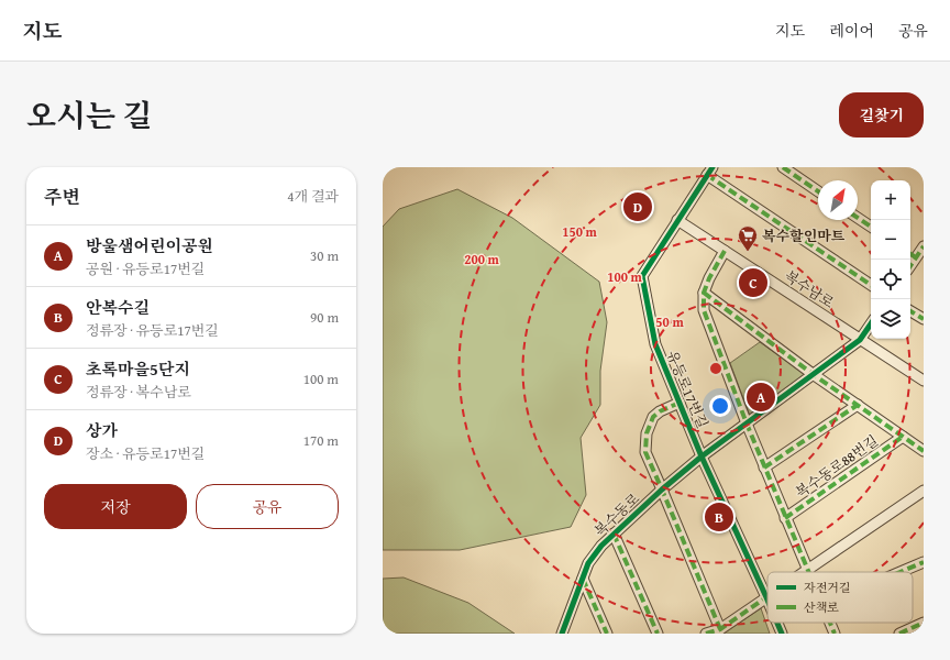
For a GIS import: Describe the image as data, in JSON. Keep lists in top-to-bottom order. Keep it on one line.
{"streets":{"street":["복수남로","유등로17번길","복수동로88번길","복수동로"]},"crossings":[["복수남로","유등로17번길"],["복수남로","복수동로88번길"],["유등로17번길","복수동로88번길"],["유등로17번길","복수동로"]],"places":{"supermarket":["복수할인마트"]},"legend":["자전거길","산책로"],"north":"top right","page":{"header":"지도","nav":["지도","레이어","공유"],"title":"오시는 길","buttons":["길찾기",["저장","공유"]],"heading":["주변","4개 결과"],"map_buttons":["+","−"],"pins":["D","C","A","B"],"list":[{"mark":"A","name":"방울샘어린이공원","note":"공원 · 유등로17번길","value":"30 m"},{"mark":"B","name":"안복수길","note":"정류장 · 유등로17번길","value":"90 m"},{"mark":"C","name":"초록마을5단지","note":"정류장 · 복수남로","value":"100 m"},{"mark":"D","name":"상가","note":"장소 · 유등로17번길","value":"170 m"}]},"rings":["150 m","200 m","100 m","50 m"]}
